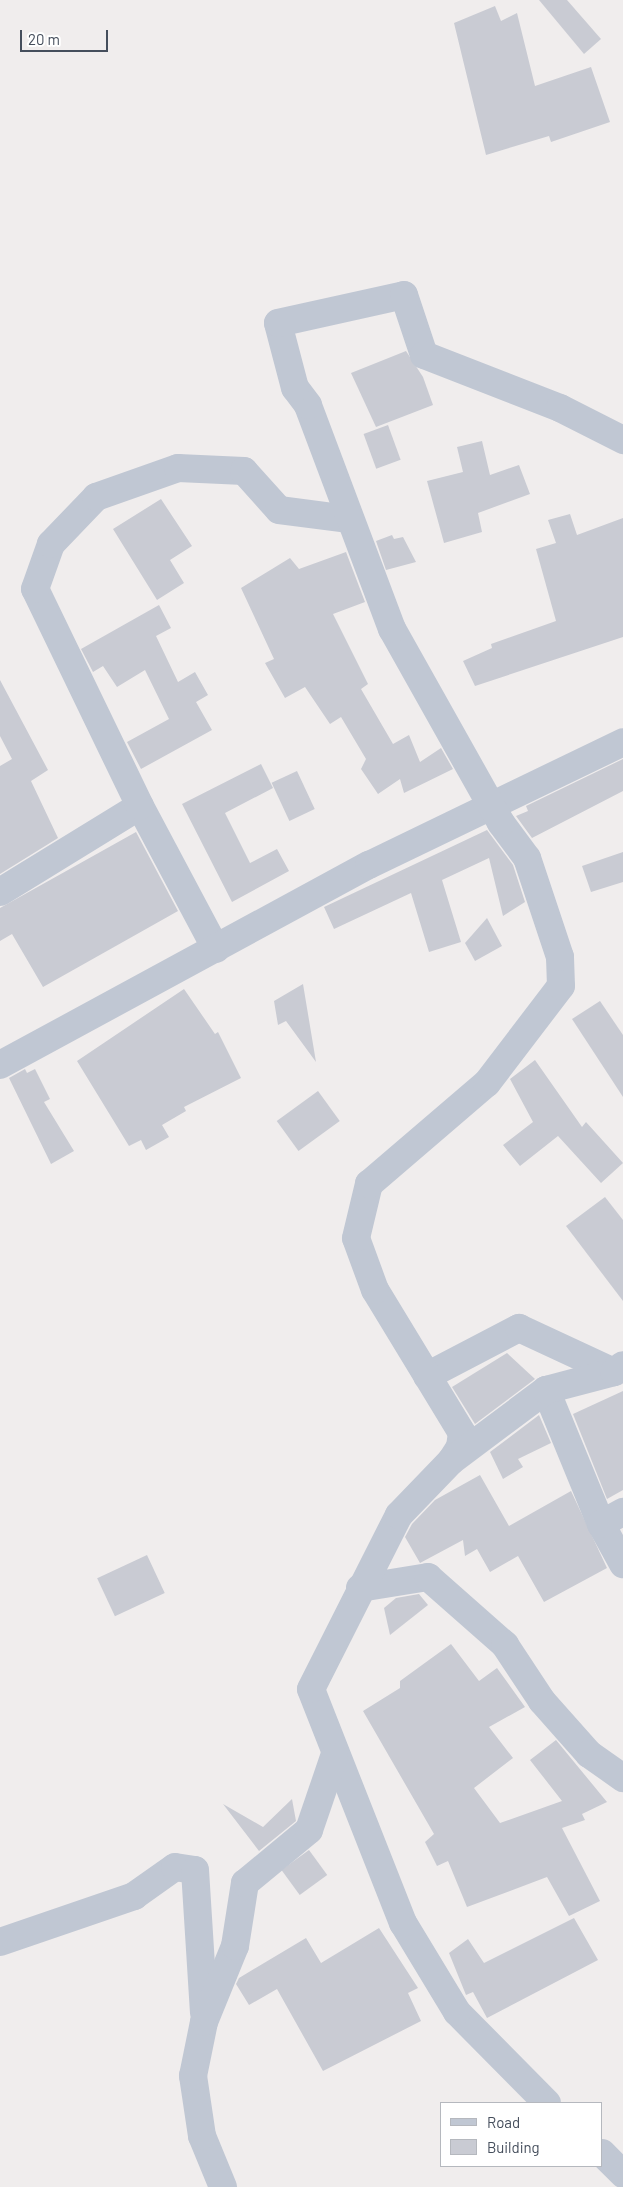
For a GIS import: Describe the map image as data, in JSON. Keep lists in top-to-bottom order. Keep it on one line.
{"legend":["Road","Building"],"scale_bar":"20 m"}
